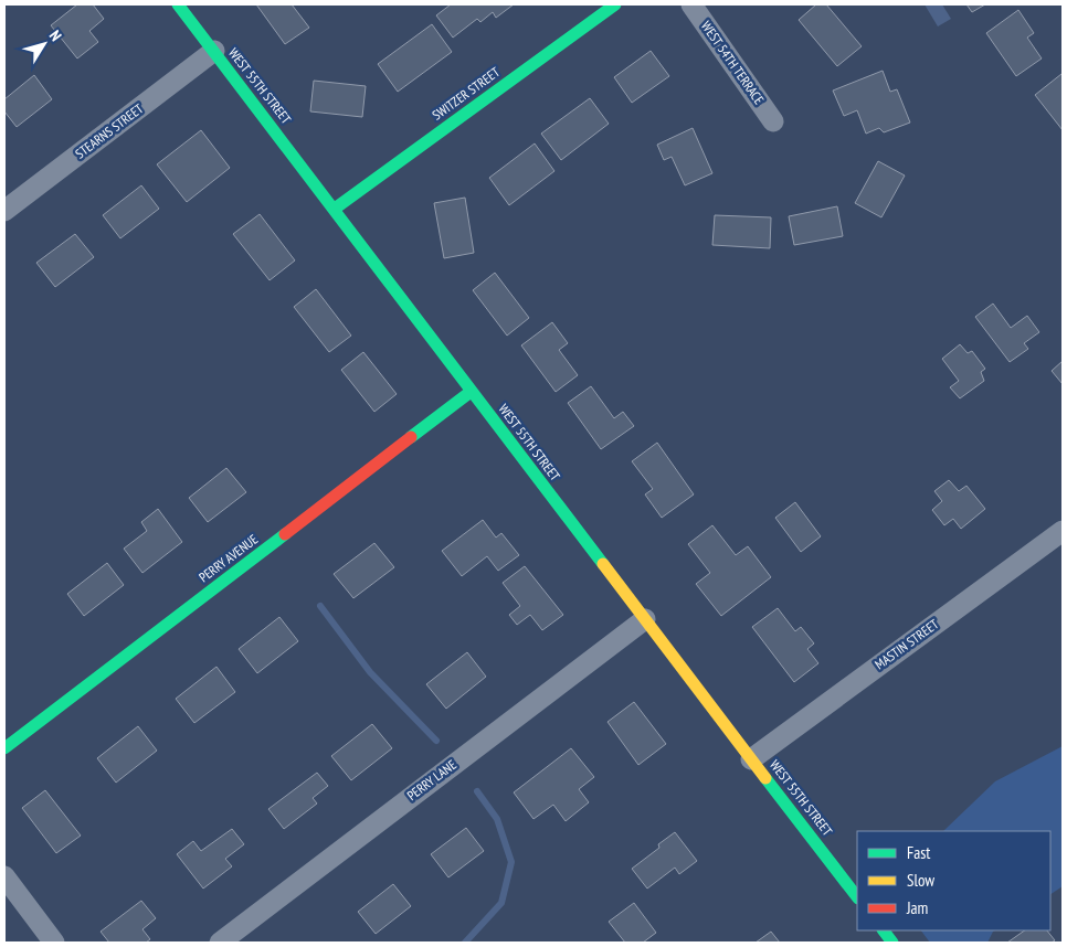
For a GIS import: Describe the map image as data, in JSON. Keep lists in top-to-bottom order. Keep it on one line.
{"streets":{"street":["WEST 54TH TERRACE","WEST 55TH STREET","SWITZER STREET","STEARNS STREET","PERRY AVENUE","MASTIN STREET","PERRY LANE"]},"crossings":[["WEST 55TH STREET","SWITZER STREET"],["WEST 55TH STREET","STEARNS STREET"],["WEST 55TH STREET","PERRY AVENUE"],["WEST 55TH STREET","MASTIN STREET"],["WEST 55TH STREET","PERRY LANE"]],"legend":["Fast","Slow","Jam"],"north":"top right"}
